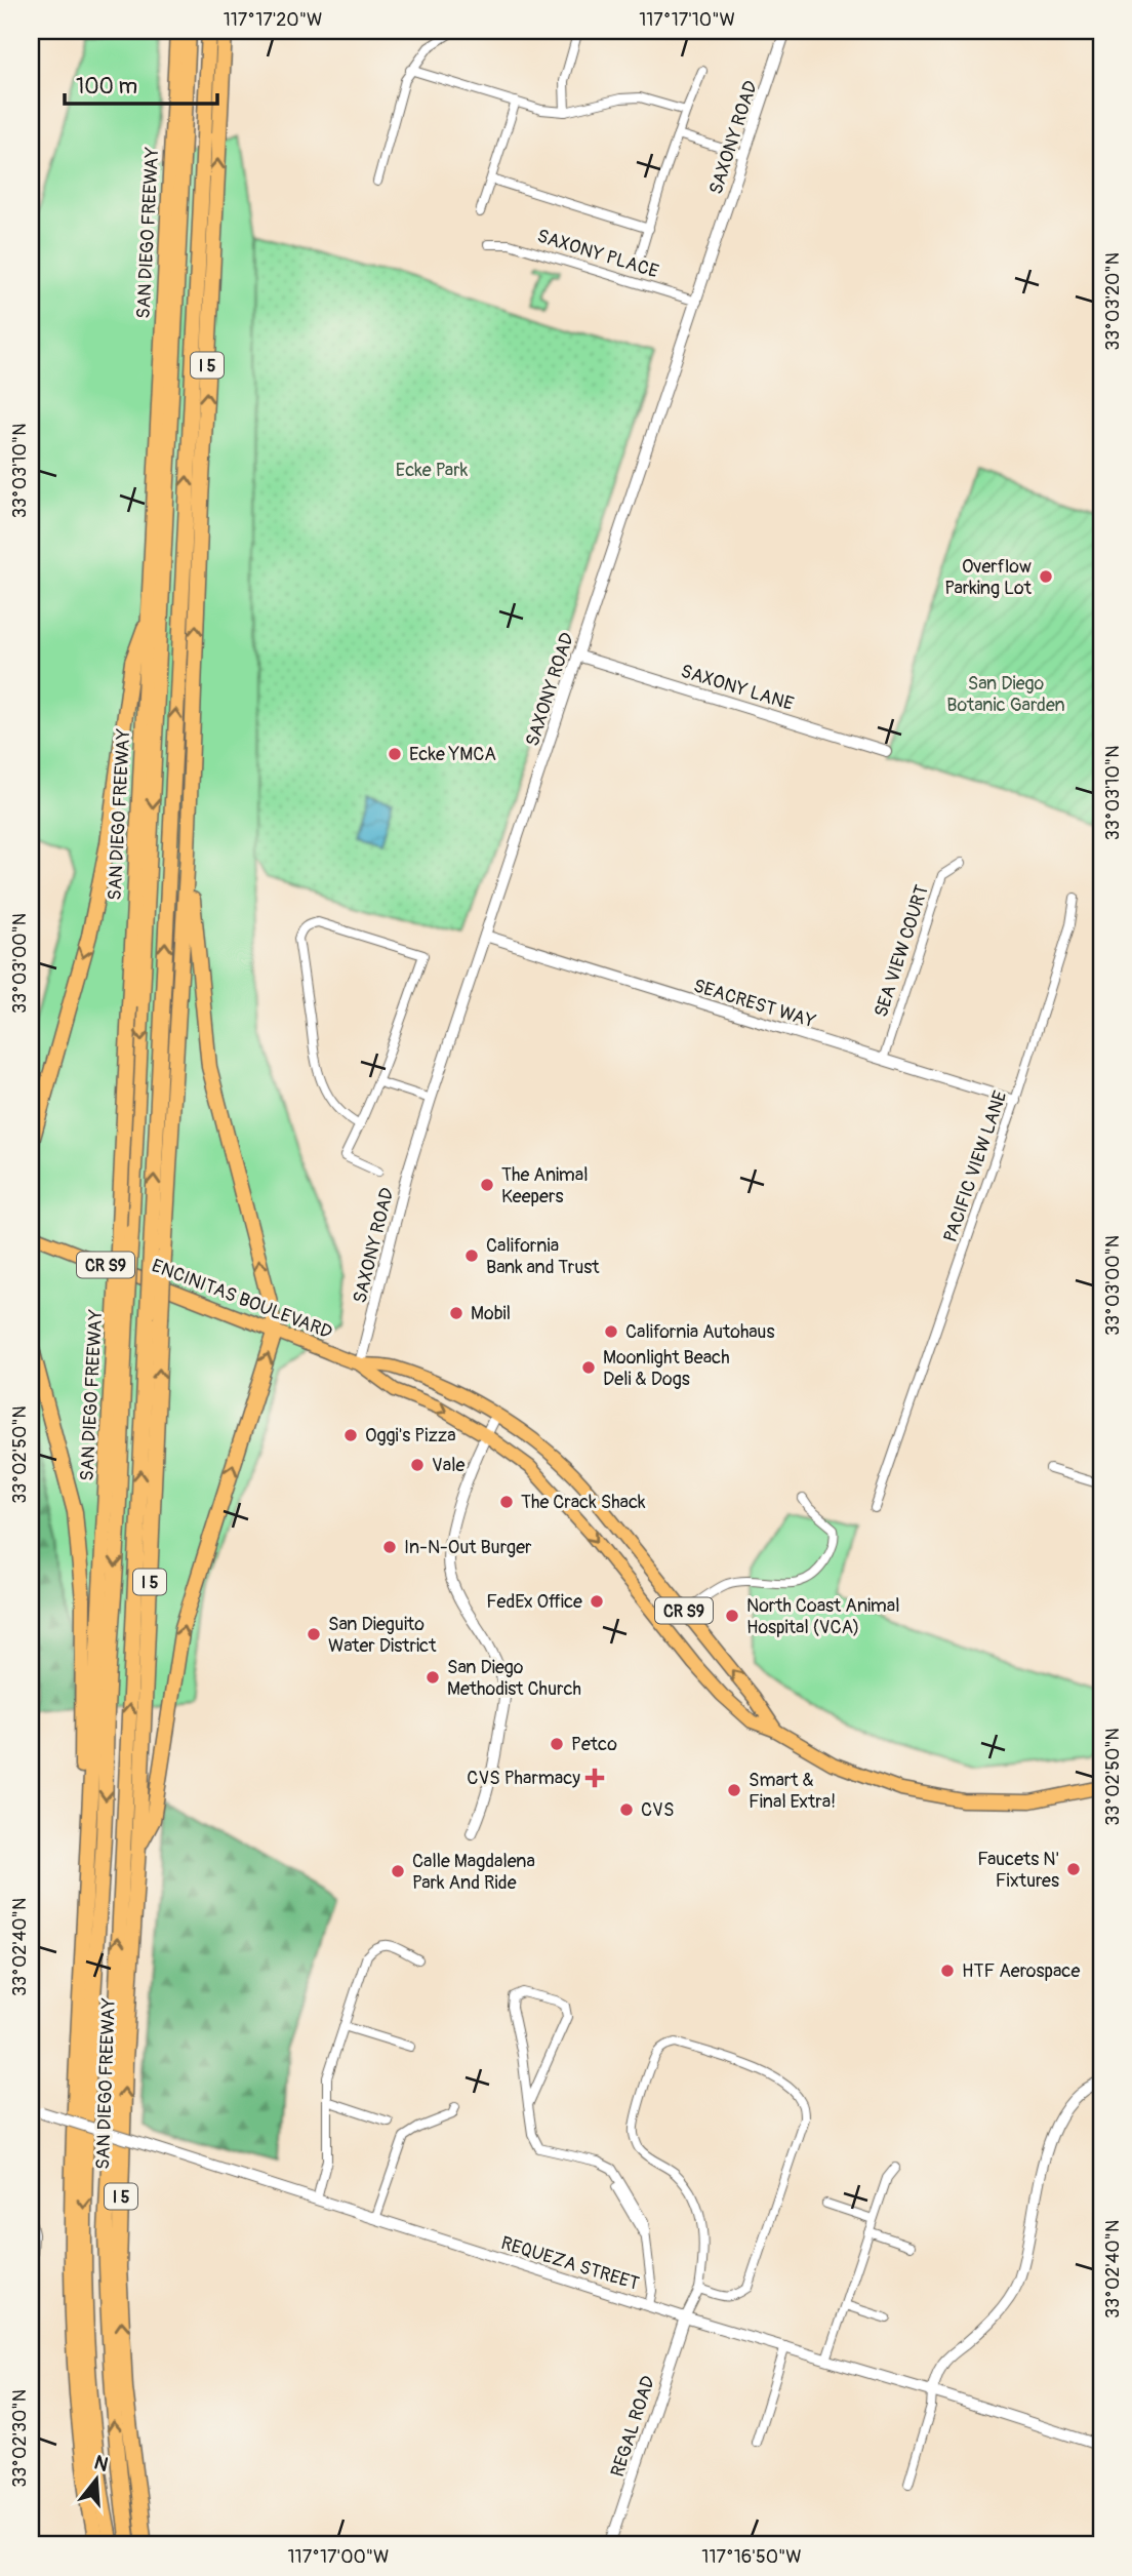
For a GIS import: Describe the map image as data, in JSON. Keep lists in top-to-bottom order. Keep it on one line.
{"streets":{"highway":["SAN DIEGO FREEWAY","I 5"],"main road":["CR S9","ENCINITAS BOULEVARD"],"street":["SAXONY ROAD","SAXONY PLACE","SAXONY LANE","SEA VIEW COURT","SEACREST WAY","PACIFIC VIEW LANE","REQUEZA STREET","REGAL ROAD"]},"crossings":[["SAXONY ROAD","SAXONY PLACE"],["SAXONY ROAD","SAXONY LANE"],["SAXONY ROAD","SEACREST WAY"],["SAXONY ROAD","ENCINITAS BOULEVARD"],["SEA VIEW COURT","SEACREST WAY"],["SEACREST WAY","PACIFIC VIEW LANE"],["REQUEZA STREET","REGAL ROAD"]],"parks":["Ecke Park","San Diego Botanic Garden"],"places":{"other":["Overflow Parking Lot","Ecke YMCA","The Animal Keepers","California Bank and Trust","Mobil","California Autohaus","Moonlight Beach Deli & Dogs","Oggi's Pizza","Vale","The Crack Shack","In-N-Out Burger","FedEx Office","North Coast Animal Hospital (VCA)","San Dieguito Water District","San Diego Methodist Church","Petco","Smart & Final Extra!","CVS","Faucets N' Fixtures","Calle Magdalena Park And Ride","HTF Aerospace"],"health":["CVS Pharmacy"]},"scale_bar":"100 m","north":"top","coordinates":["117°17'20\"W","117°17'10\"W","33°03'20\"N","33°03'10\"N","33°03'00\"N","33°02'50\"N","33°02'40\"N","33°02'30\"N","117°17'00\"W","117°16'50\"W"]}
